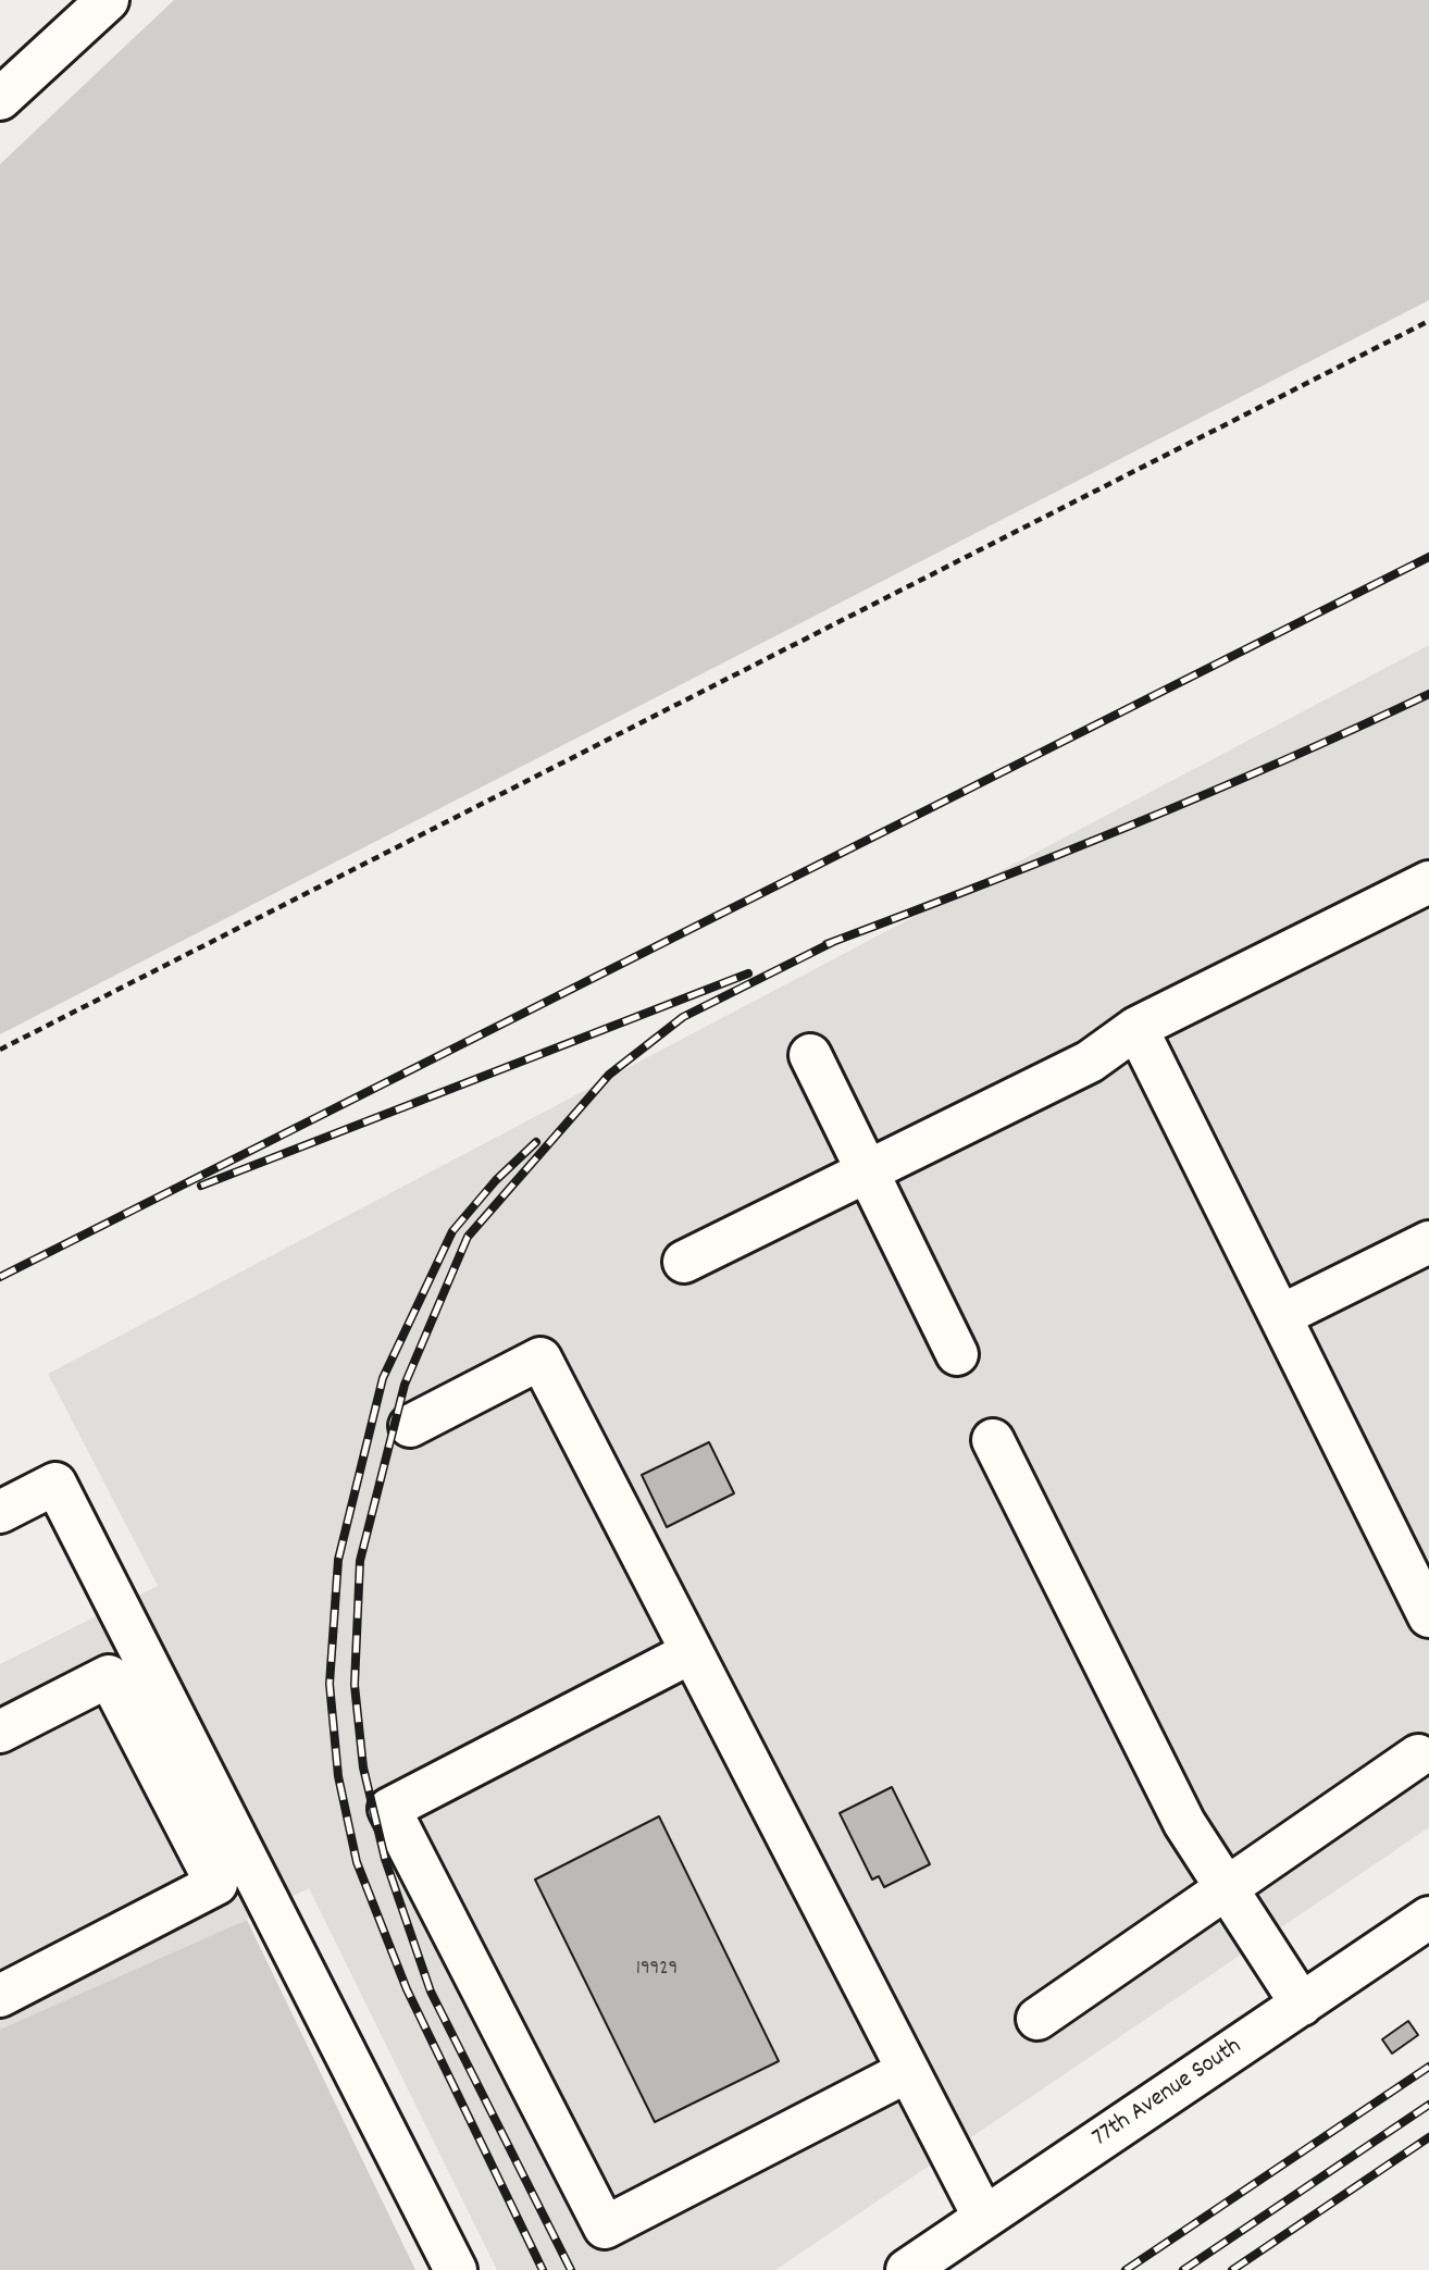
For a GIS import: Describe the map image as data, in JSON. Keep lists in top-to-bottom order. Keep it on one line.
{"streets":{"street":["77th Avenue South"]},"house_numbers":["19929"]}
